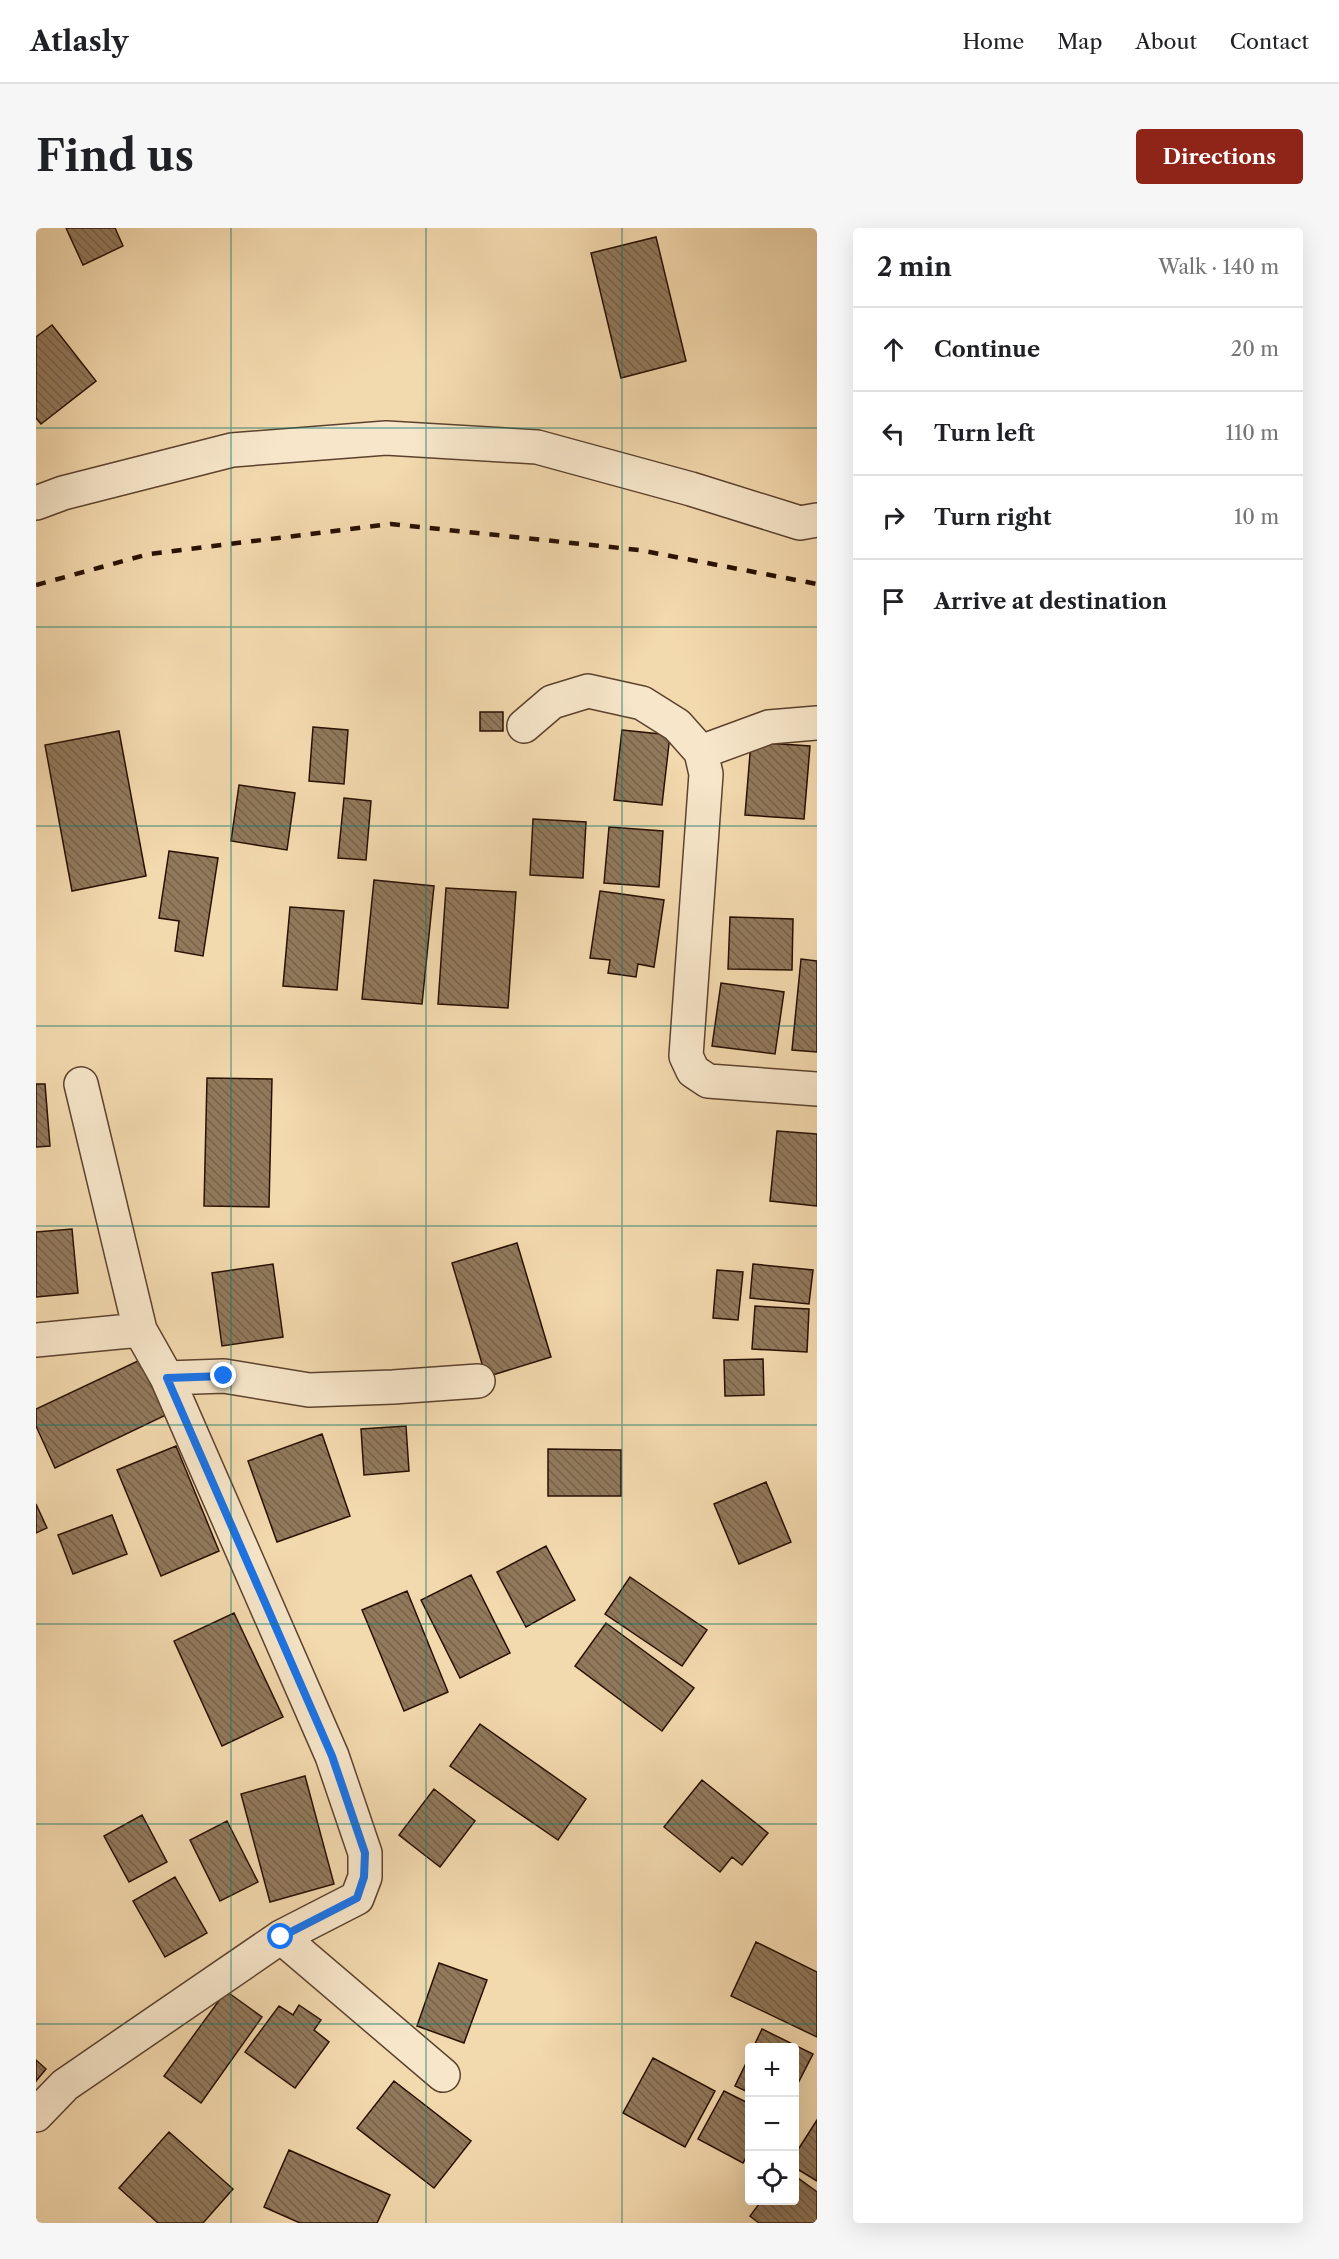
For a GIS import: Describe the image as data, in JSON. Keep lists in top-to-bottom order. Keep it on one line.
{"page":{"header":"Atlasly","nav":["Home","Map","About","Contact"],"buttons":"Directions","title":"Find us","heading":["2 min","Walk · 140 m"],"list":[["Continue","20 m"],["Turn left","110 m"],["Turn right","10 m"],"Arrive at destination"],"map_buttons":["+","−"]}}
